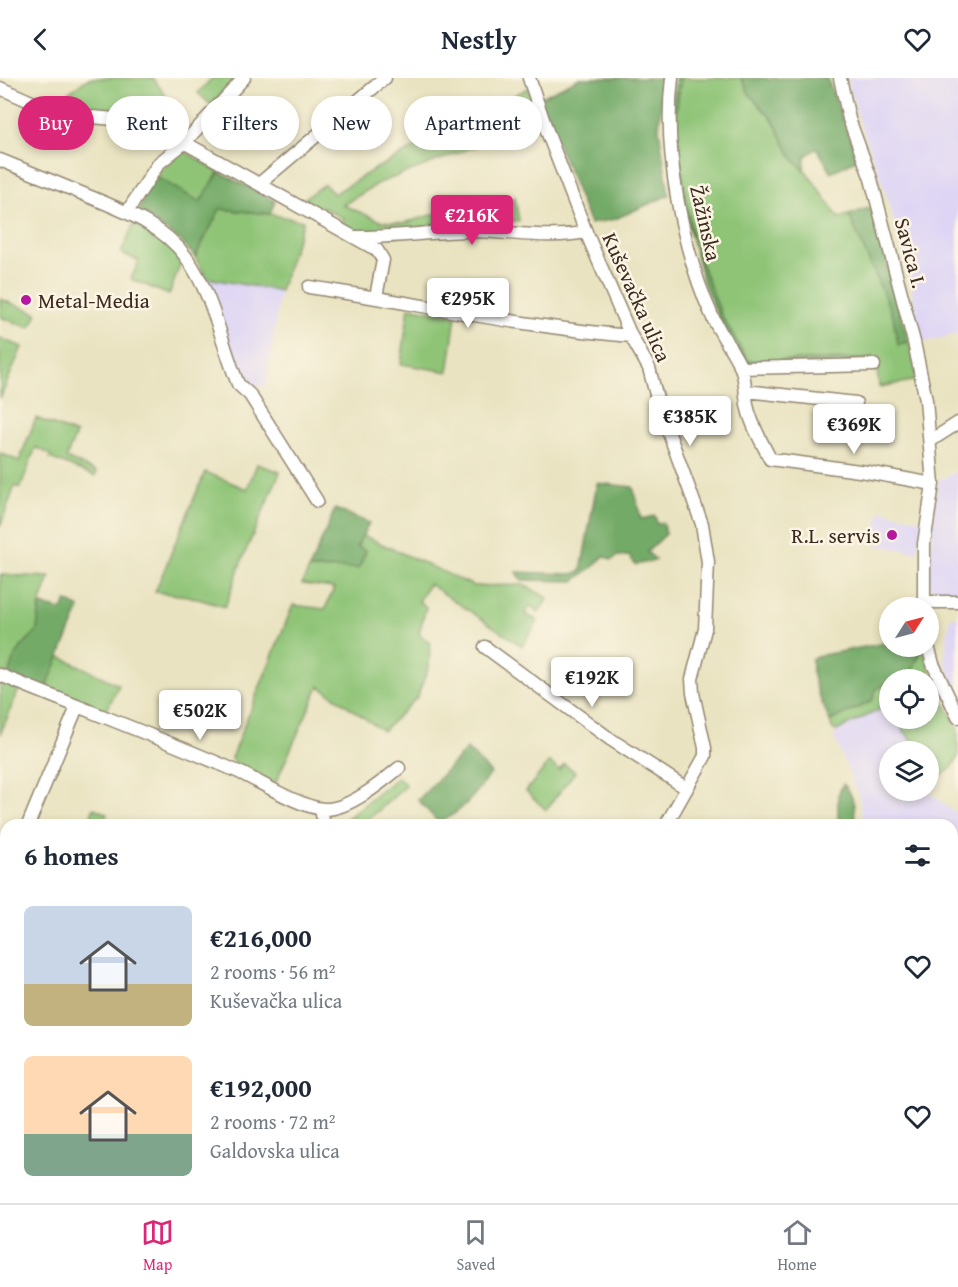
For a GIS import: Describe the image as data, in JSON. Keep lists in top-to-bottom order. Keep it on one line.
{"streets":{"street":["Žažinska","Savica I.","Kuševačka ulica"]},"crossings":[["Žažinska","Savica I."]],"places":["Metal-Media","R.L. servis"],"north":"top right","page":{"header":"Nestly","chip":["Buy","Rent","Filters","New","Apartment"],"price":["€216K","€295K","€385K","€369K","€192K","€502K"],"heading":"6 homes","list":[{"name":"€216,000","note":"2 rooms · 56 m² · Kuševačka ulica"},{"name":"€192,000","note":"2 rooms · 72 m² · Galdovska ulica"}],"tabs":["Map","Saved","Home"]}}
